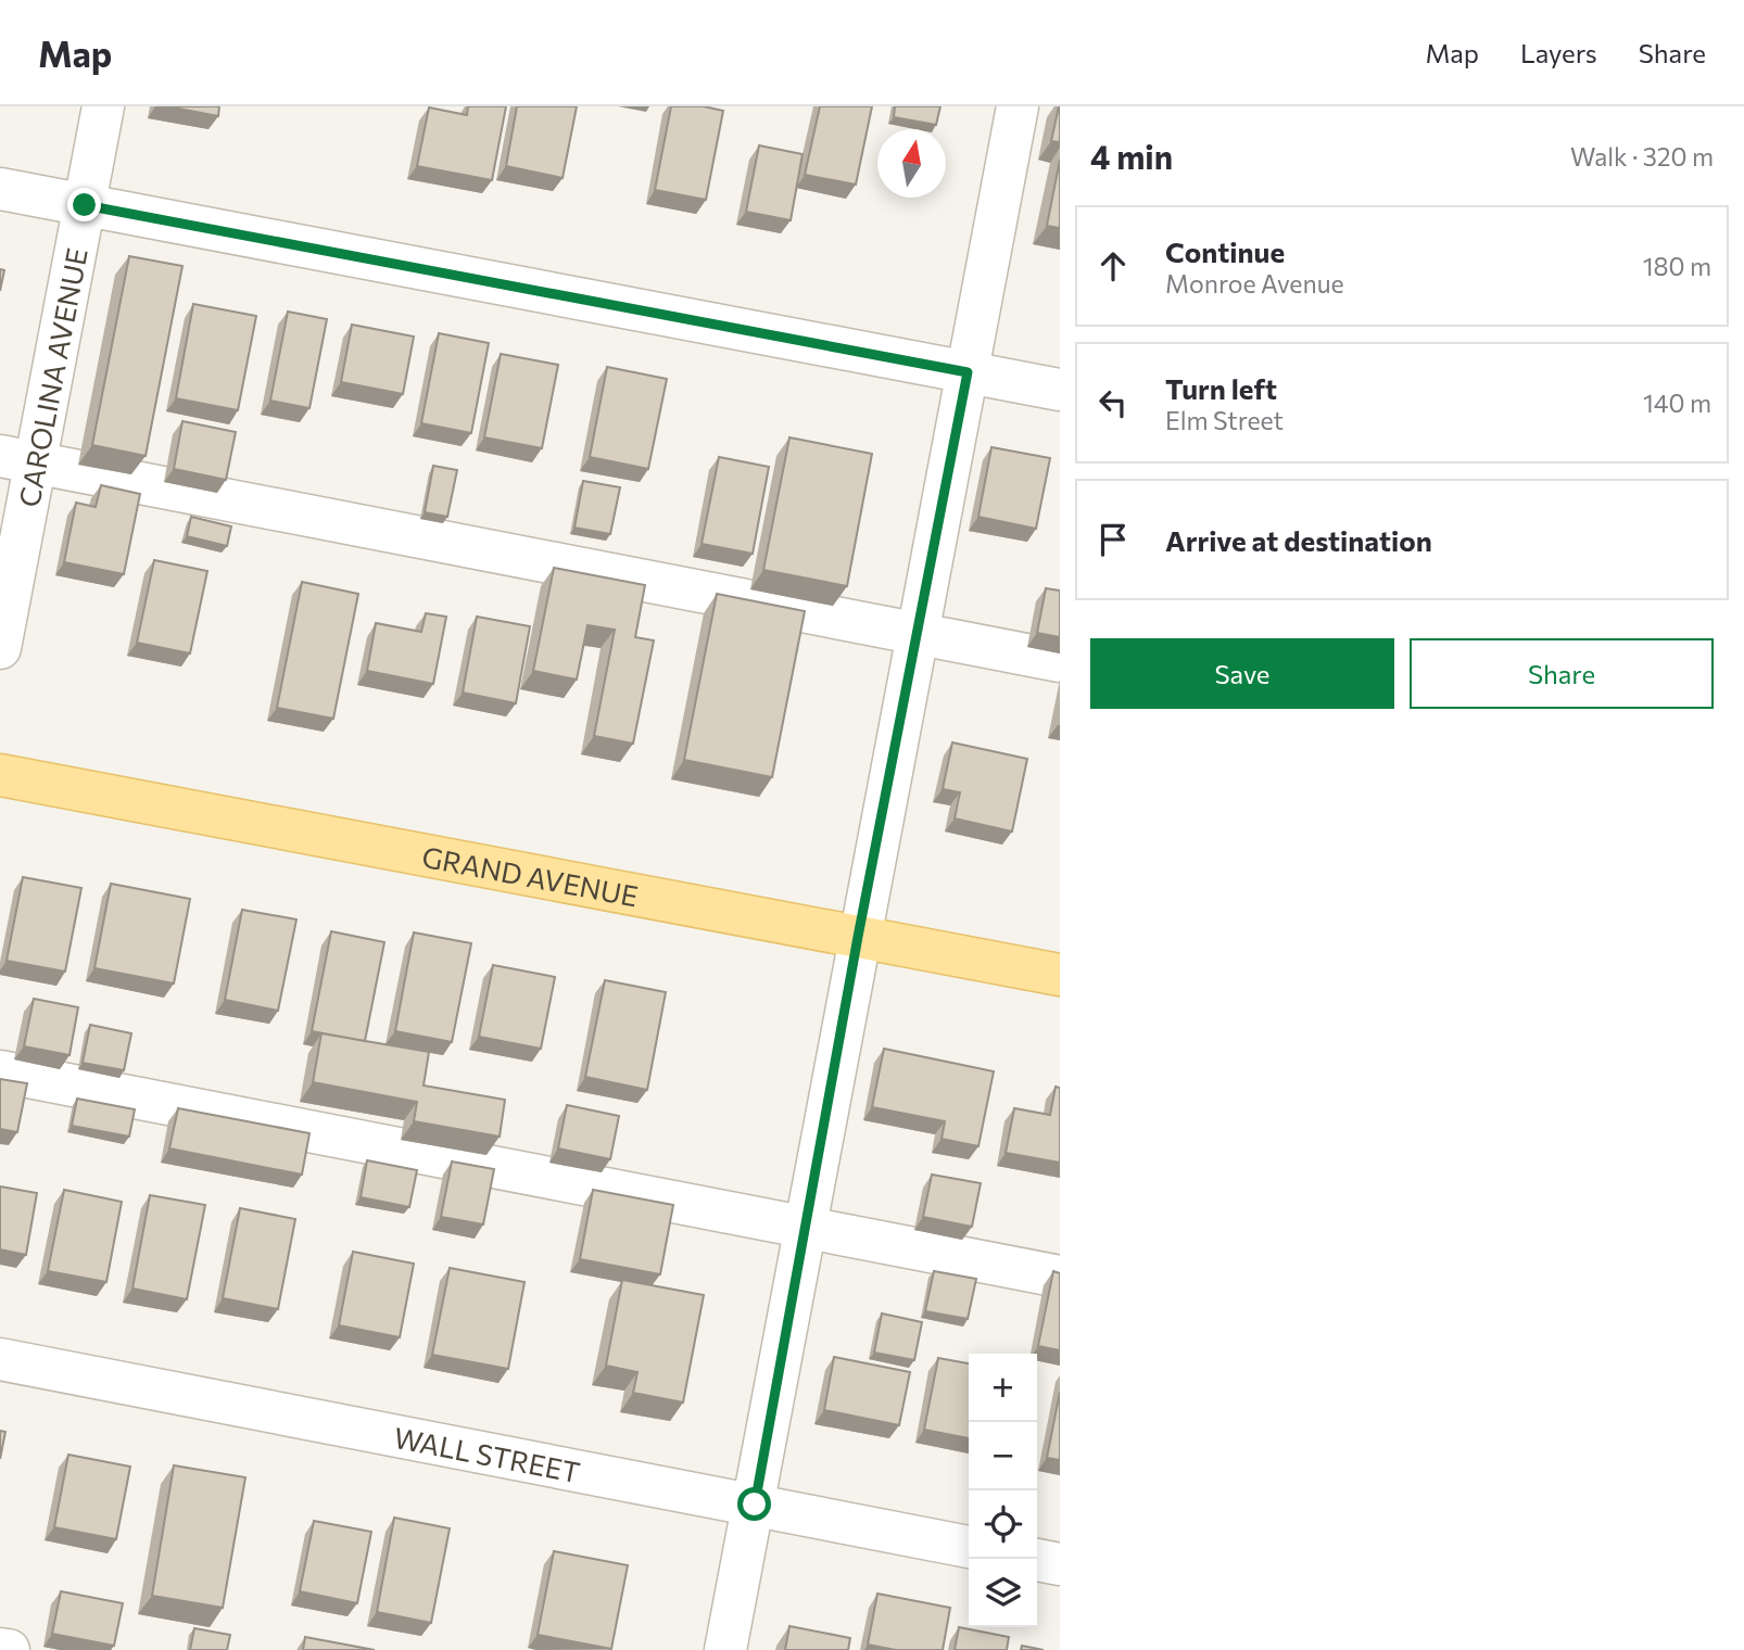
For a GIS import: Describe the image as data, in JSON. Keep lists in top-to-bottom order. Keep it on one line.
{"streets":{"main road":["GRAND AVENUE"],"street":["CAROLINA AVENUE","WALL STREET"]},"north":"top","page":{"header":"Map","nav":["Map","Layers","Share"],"heading":["4 min","Walk · 320 m"],"list":[["Continue","Monroe Avenue","180 m"],["Turn left","Elm Street","140 m"],"Arrive at destination"],"buttons":["Save","Share"],"map_buttons":["+","−"]}}
